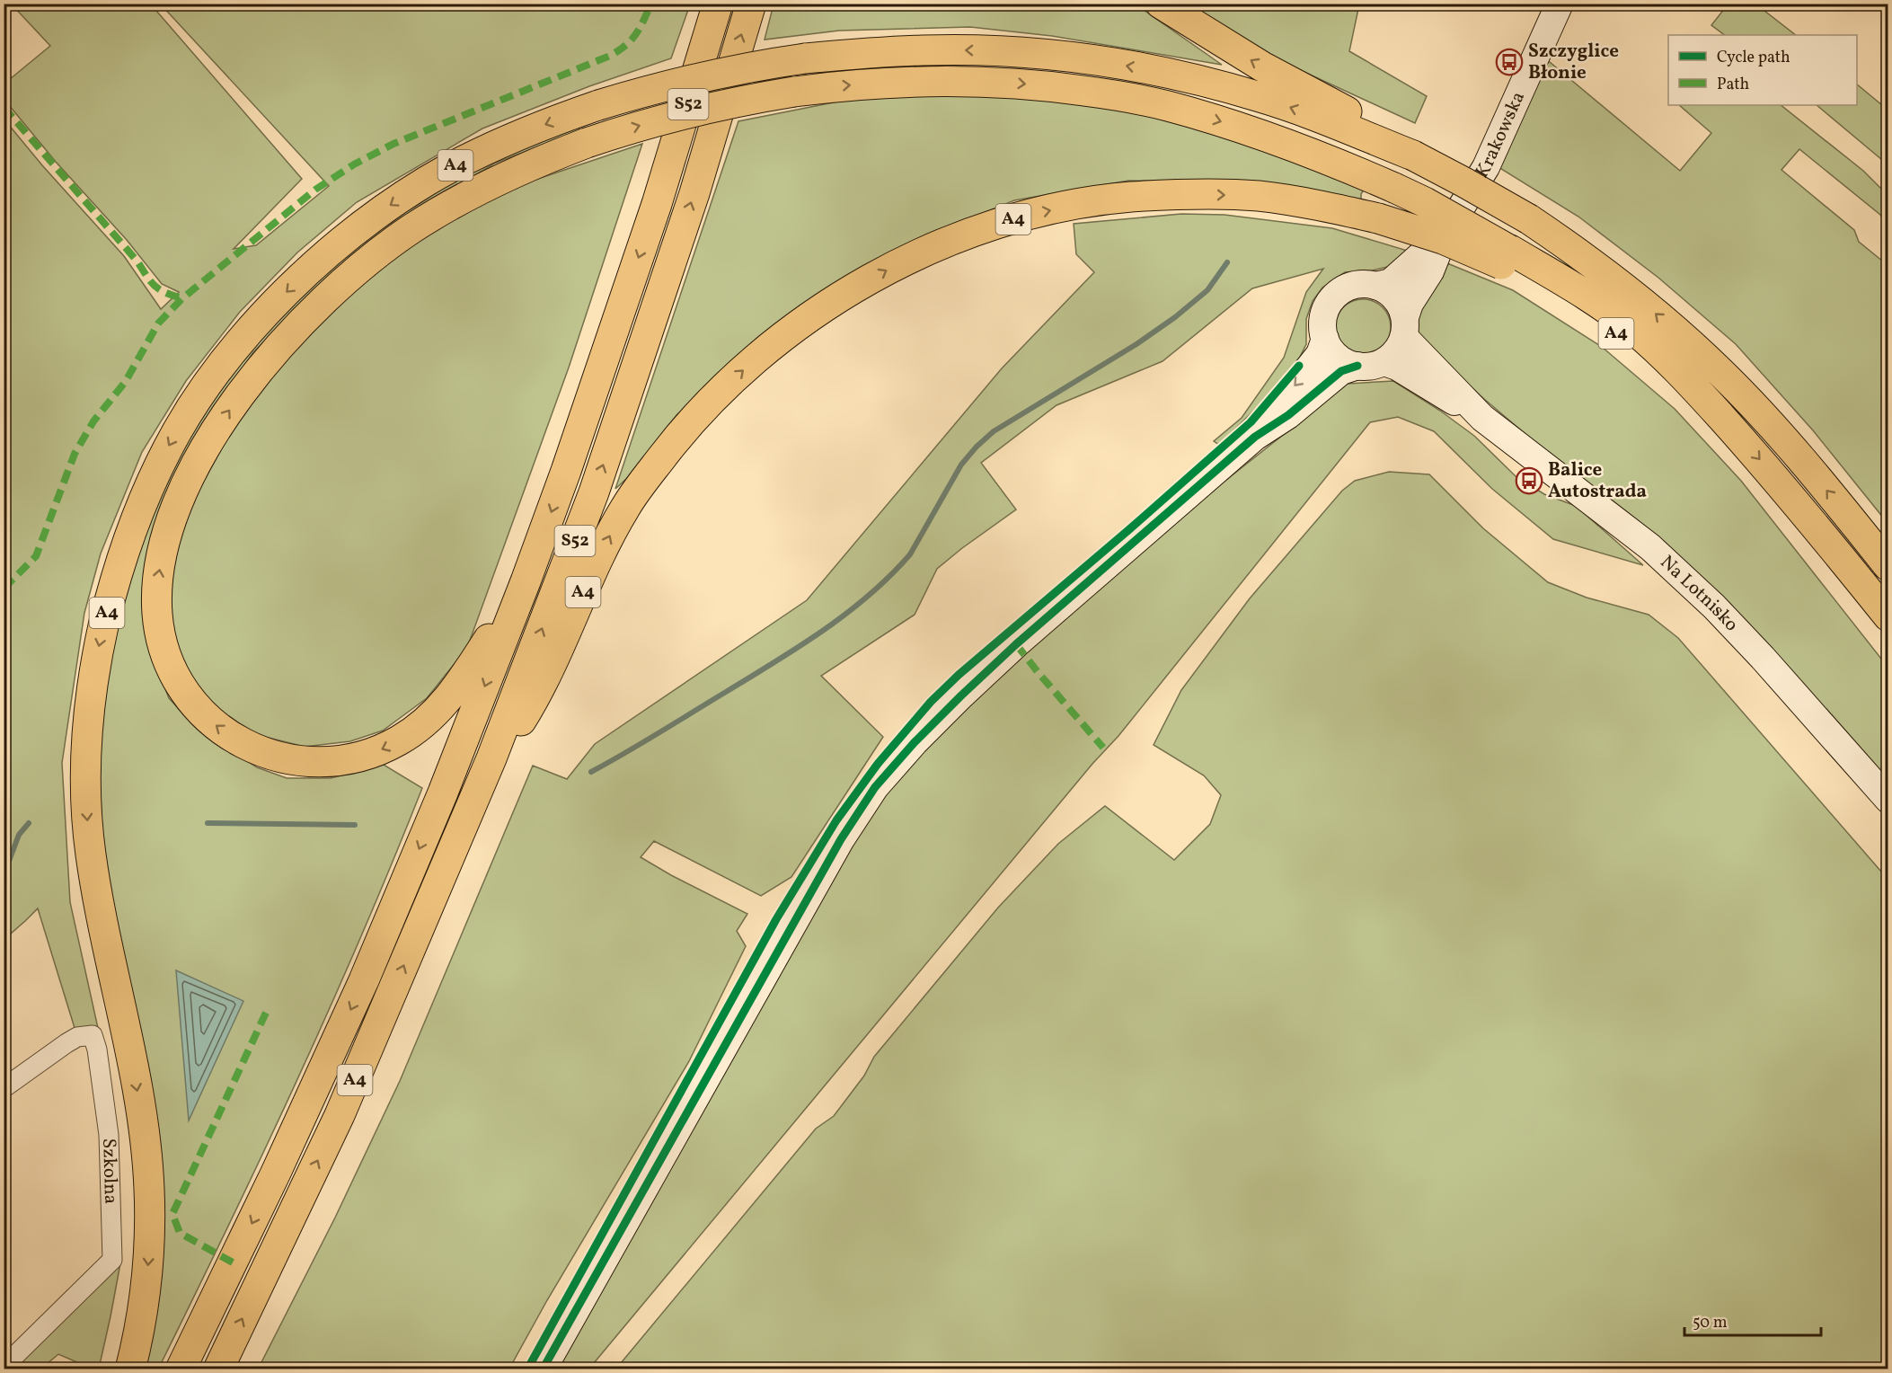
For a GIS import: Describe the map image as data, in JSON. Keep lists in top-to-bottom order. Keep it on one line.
{"streets":{"highway":["S52","A4"],"main road":["Krakowska","Na Lotnisko"],"street":["Szkolna"]},"crossings":[["S52","A4"],["Krakowska","Na Lotnisko"]],"places":{"bus stop":["Szczyglice Błonie","Balice Autostrada"]},"legend":["Cycle path","Path"],"scale_bar":"50 m"}
